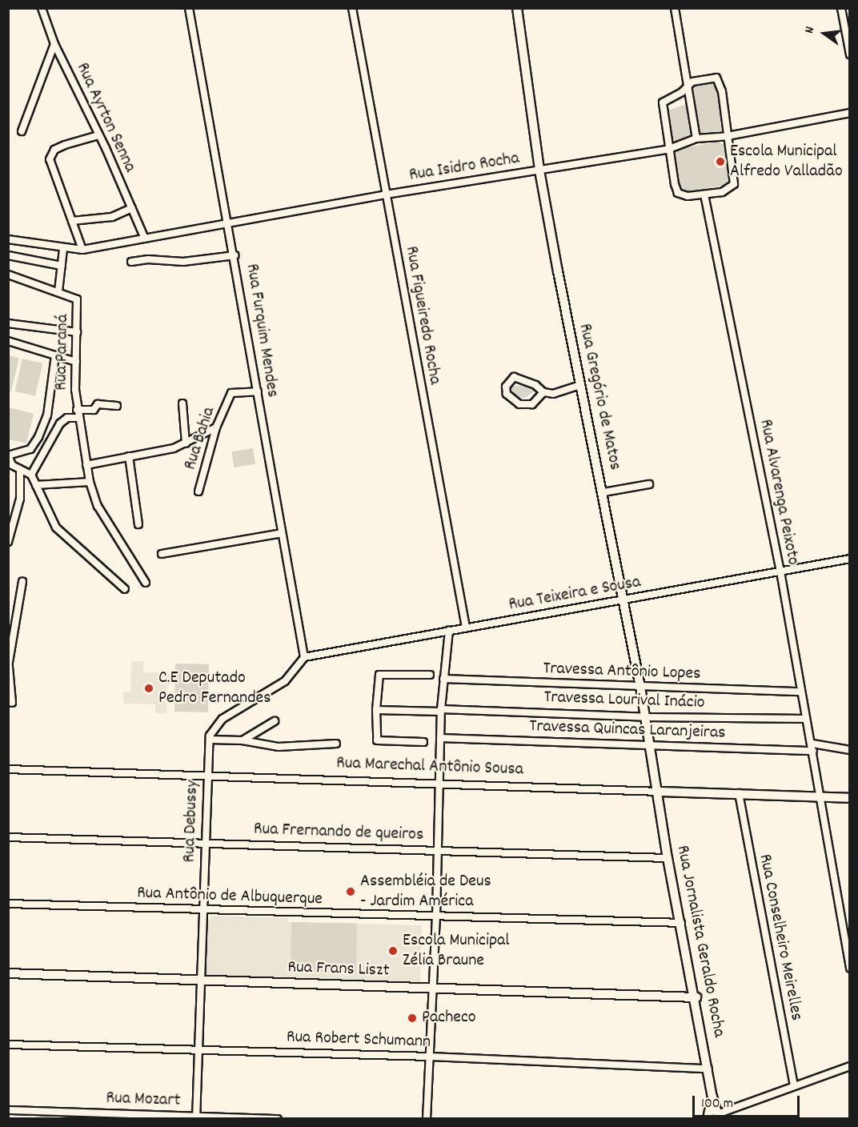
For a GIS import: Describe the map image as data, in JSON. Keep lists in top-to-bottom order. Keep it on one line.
{"streets":{"street":["Rua Ayrton Senna","Rua Isidro Rocha","Rua Figueiredo Rocha","Rua Furquim Mendes","Rua Paraná","Rua Gregório de Matos","Rua Bahia","Rua Alvarenga Peixoto","Rua Teixeira e Sousa","Travessa Antônio Lopes","Travessa Lourival Inácio","Travessa Quincas Laranjeiras","Rua Marechal Antônio Sousa","Rua Debussy","Rua Frernando de queiros","Rua Antônio de Albuquerque","Rua Conselheiro Meirelles","Rua Jornalista Geraldo Rocha","Rua Frans Liszt","Rua Robert Schumann","Rua Mozart"]},"crossings":[["Rua Ayrton Senna","Rua Isidro Rocha"],["Rua Isidro Rocha","Rua Figueiredo Rocha"],["Rua Isidro Rocha","Rua Furquim Mendes"],["Rua Isidro Rocha","Rua Gregório de Matos"],["Rua Figueiredo Rocha","Rua Teixeira e Sousa"],["Rua Furquim Mendes","Rua Bahia"],["Rua Furquim Mendes","Rua Teixeira e Sousa"],["Rua Furquim Mendes","Rua Debussy"],["Rua Gregório de Matos","Rua Teixeira e Sousa"],["Rua Gregório de Matos","Travessa Antônio Lopes"],["Rua Gregório de Matos","Travessa Lourival Inácio"],["Rua Gregório de Matos","Travessa Quincas Laranjeiras"],["Rua Gregório de Matos","Rua Marechal Antônio Sousa"],["Rua Gregório de Matos","Rua Jornalista Geraldo Rocha"],["Rua Alvarenga Peixoto","Rua Teixeira e Sousa"],["Rua Alvarenga Peixoto","Travessa Antônio Lopes"],["Rua Alvarenga Peixoto","Travessa Lourival Inácio"],["Rua Alvarenga Peixoto","Travessa Quincas Laranjeiras"],["Rua Alvarenga Peixoto","Rua Marechal Antônio Sousa"],["Rua Teixeira e Sousa","Rua Debussy"],["Rua Marechal Antônio Sousa","Rua Debussy"],["Rua Marechal Antônio Sousa","Rua Conselheiro Meirelles"],["Rua Marechal Antônio Sousa","Rua Jornalista Geraldo Rocha"],["Rua Debussy","Rua Frernando de queiros"],["Rua Debussy","Rua Antônio de Albuquerque"],["Rua Debussy","Rua Frans Liszt"],["Rua Debussy","Rua Robert Schumann"],["Rua Debussy","Rua Mozart"],["Rua Frernando de queiros","Rua Jornalista Geraldo Rocha"],["Rua Antônio de Albuquerque","Rua Jornalista Geraldo Rocha"],["Rua Jornalista Geraldo Rocha","Rua Frans Liszt"],["Rua Jornalista Geraldo Rocha","Rua Robert Schumann"]],"places":["Escola Municipal Alfredo Valladão","C.E Deputado Pedro Fernandes","Assembléia de Deus - Jardim América","Escola Municipal Zélia Braune","Pacheco"],"scale_bar":"100 m","north":"left"}
